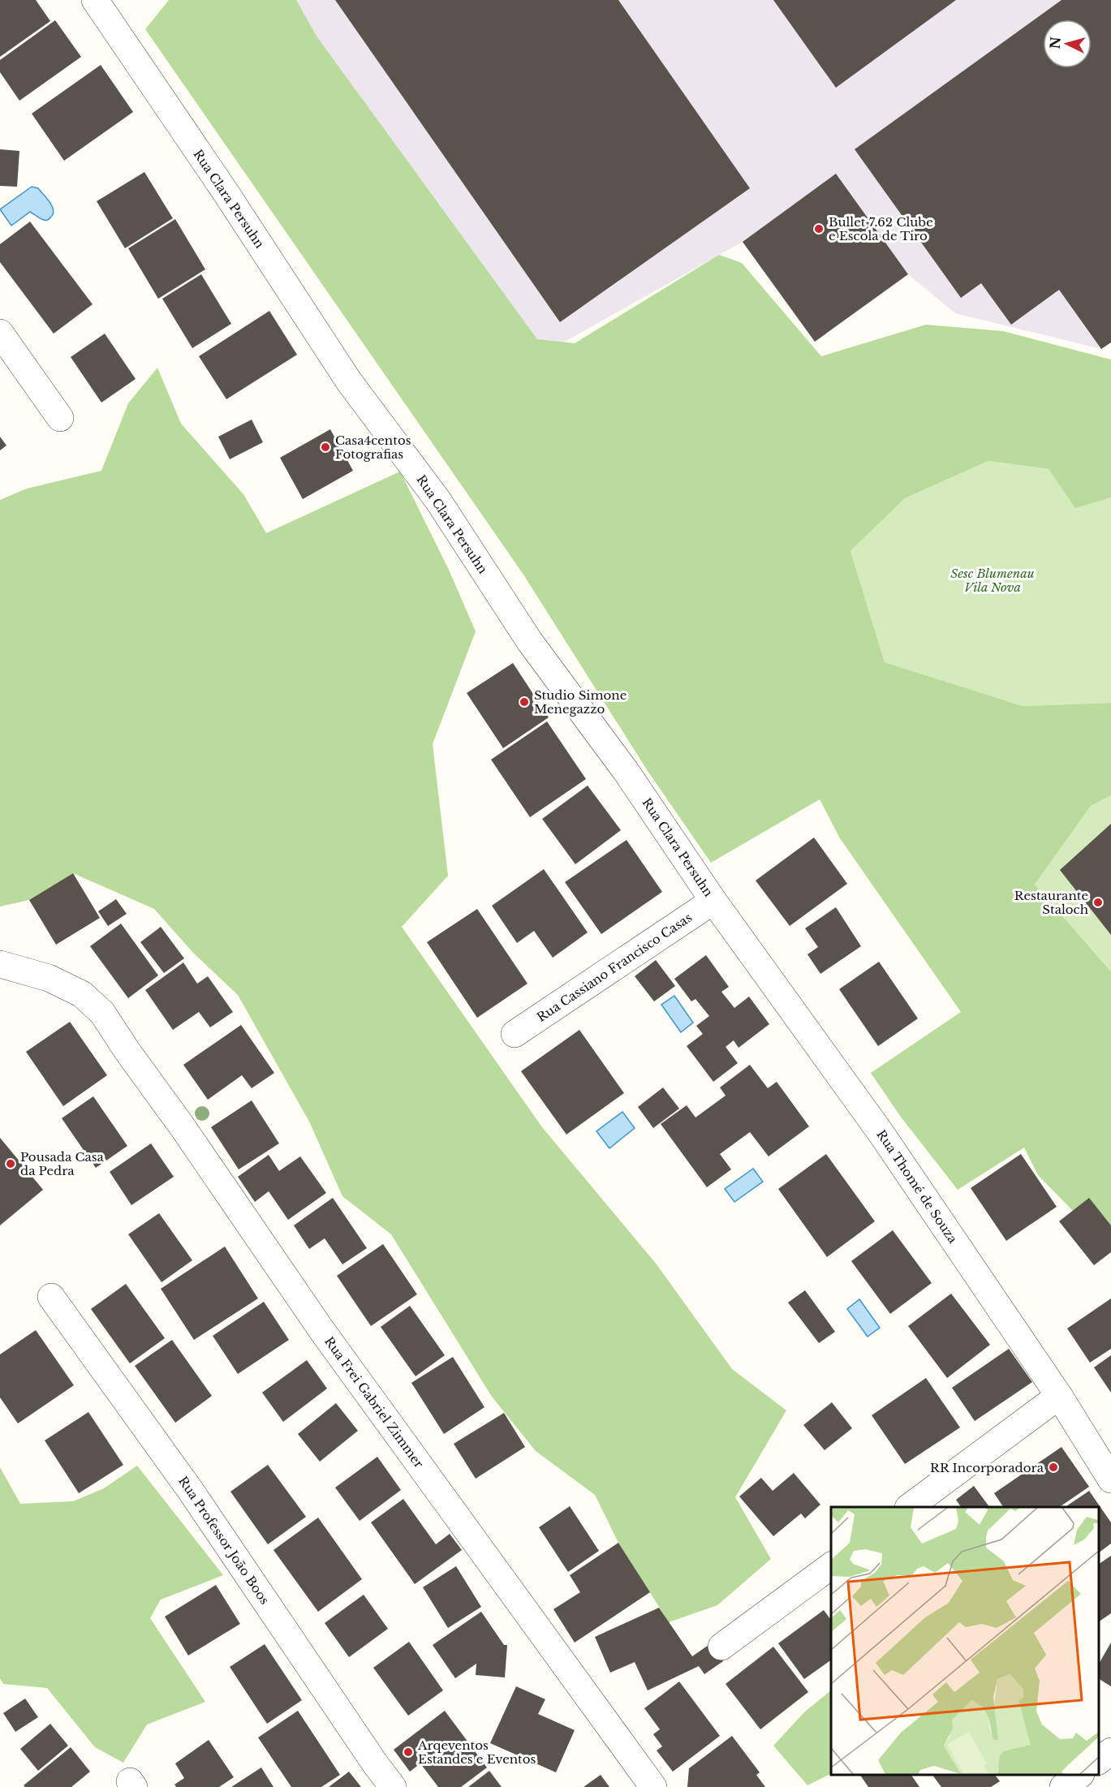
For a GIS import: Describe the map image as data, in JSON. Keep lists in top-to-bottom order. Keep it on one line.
{"streets":{"street":["Rua Clara Persuhn","Rua Cassiano Francisco Casas","Rua Thomé de Souza","Rua Frei Gabriel Zimmer","Rua Professor João Boos"]},"crossings":[["Rua Clara Persuhn","Rua Cassiano Francisco Casas"],["Rua Clara Persuhn","Rua Thomé de Souza"],["Rua Cassiano Francisco Casas","Rua Thomé de Souza"]],"parks":["Sesc Blumenau Vila Nova"],"places":["Bullet 7.62 Clube e Escola de Tiro","Casa4centos Fotografias","Studio Simone Menegazzo","Restaurante Staloch","Pousada Casa da Pedra","RR Incorporadora","Arqeventos Estandes e Eventos"],"north":"left"}
